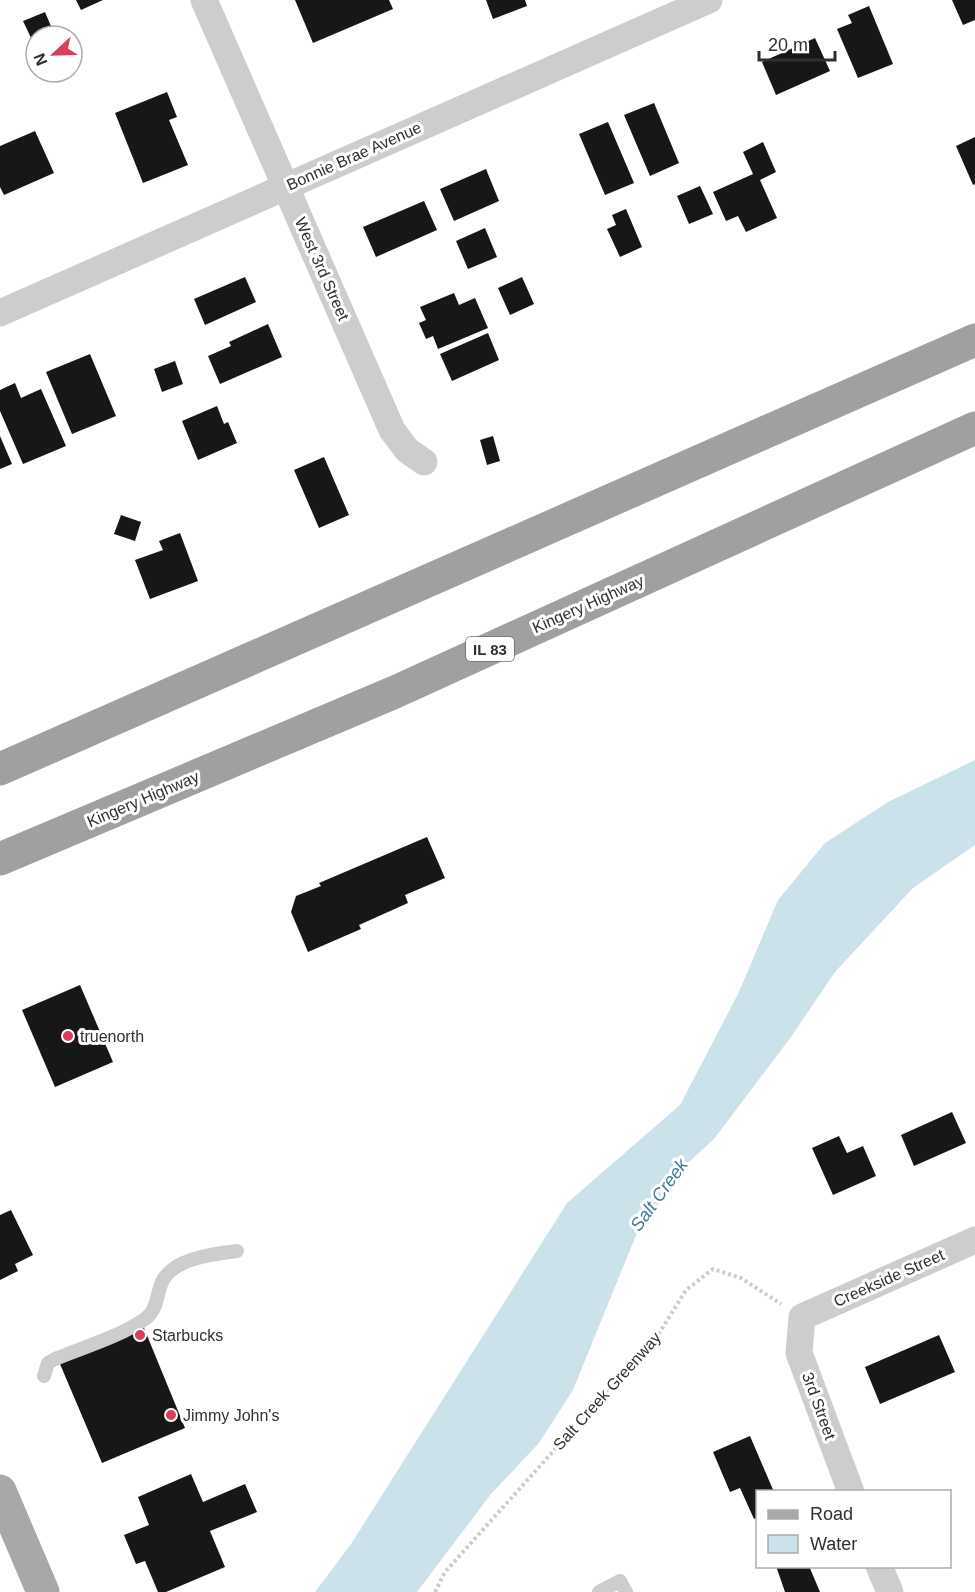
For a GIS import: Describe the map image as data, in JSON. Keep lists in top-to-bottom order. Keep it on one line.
{"streets":{"highway":["Kingery Highway","IL 83"],"street":["Bonnie Brae Avenue","West 3rd Street","Creekside Street","3rd Street"],"path":["Salt Creek Greenway"]},"crossings":[["Bonnie Brae Avenue","West 3rd Street"],["Creekside Street","Salt Creek Greenway"],["Creekside Street","3rd Street"],["Salt Creek Greenway","3rd Street"]],"water":["Salt Creek"],"places":["truenorth","Starbucks","Jimmy John's"],"legend":["Road","Water"],"scale_bar":"20 m","north":"left"}
